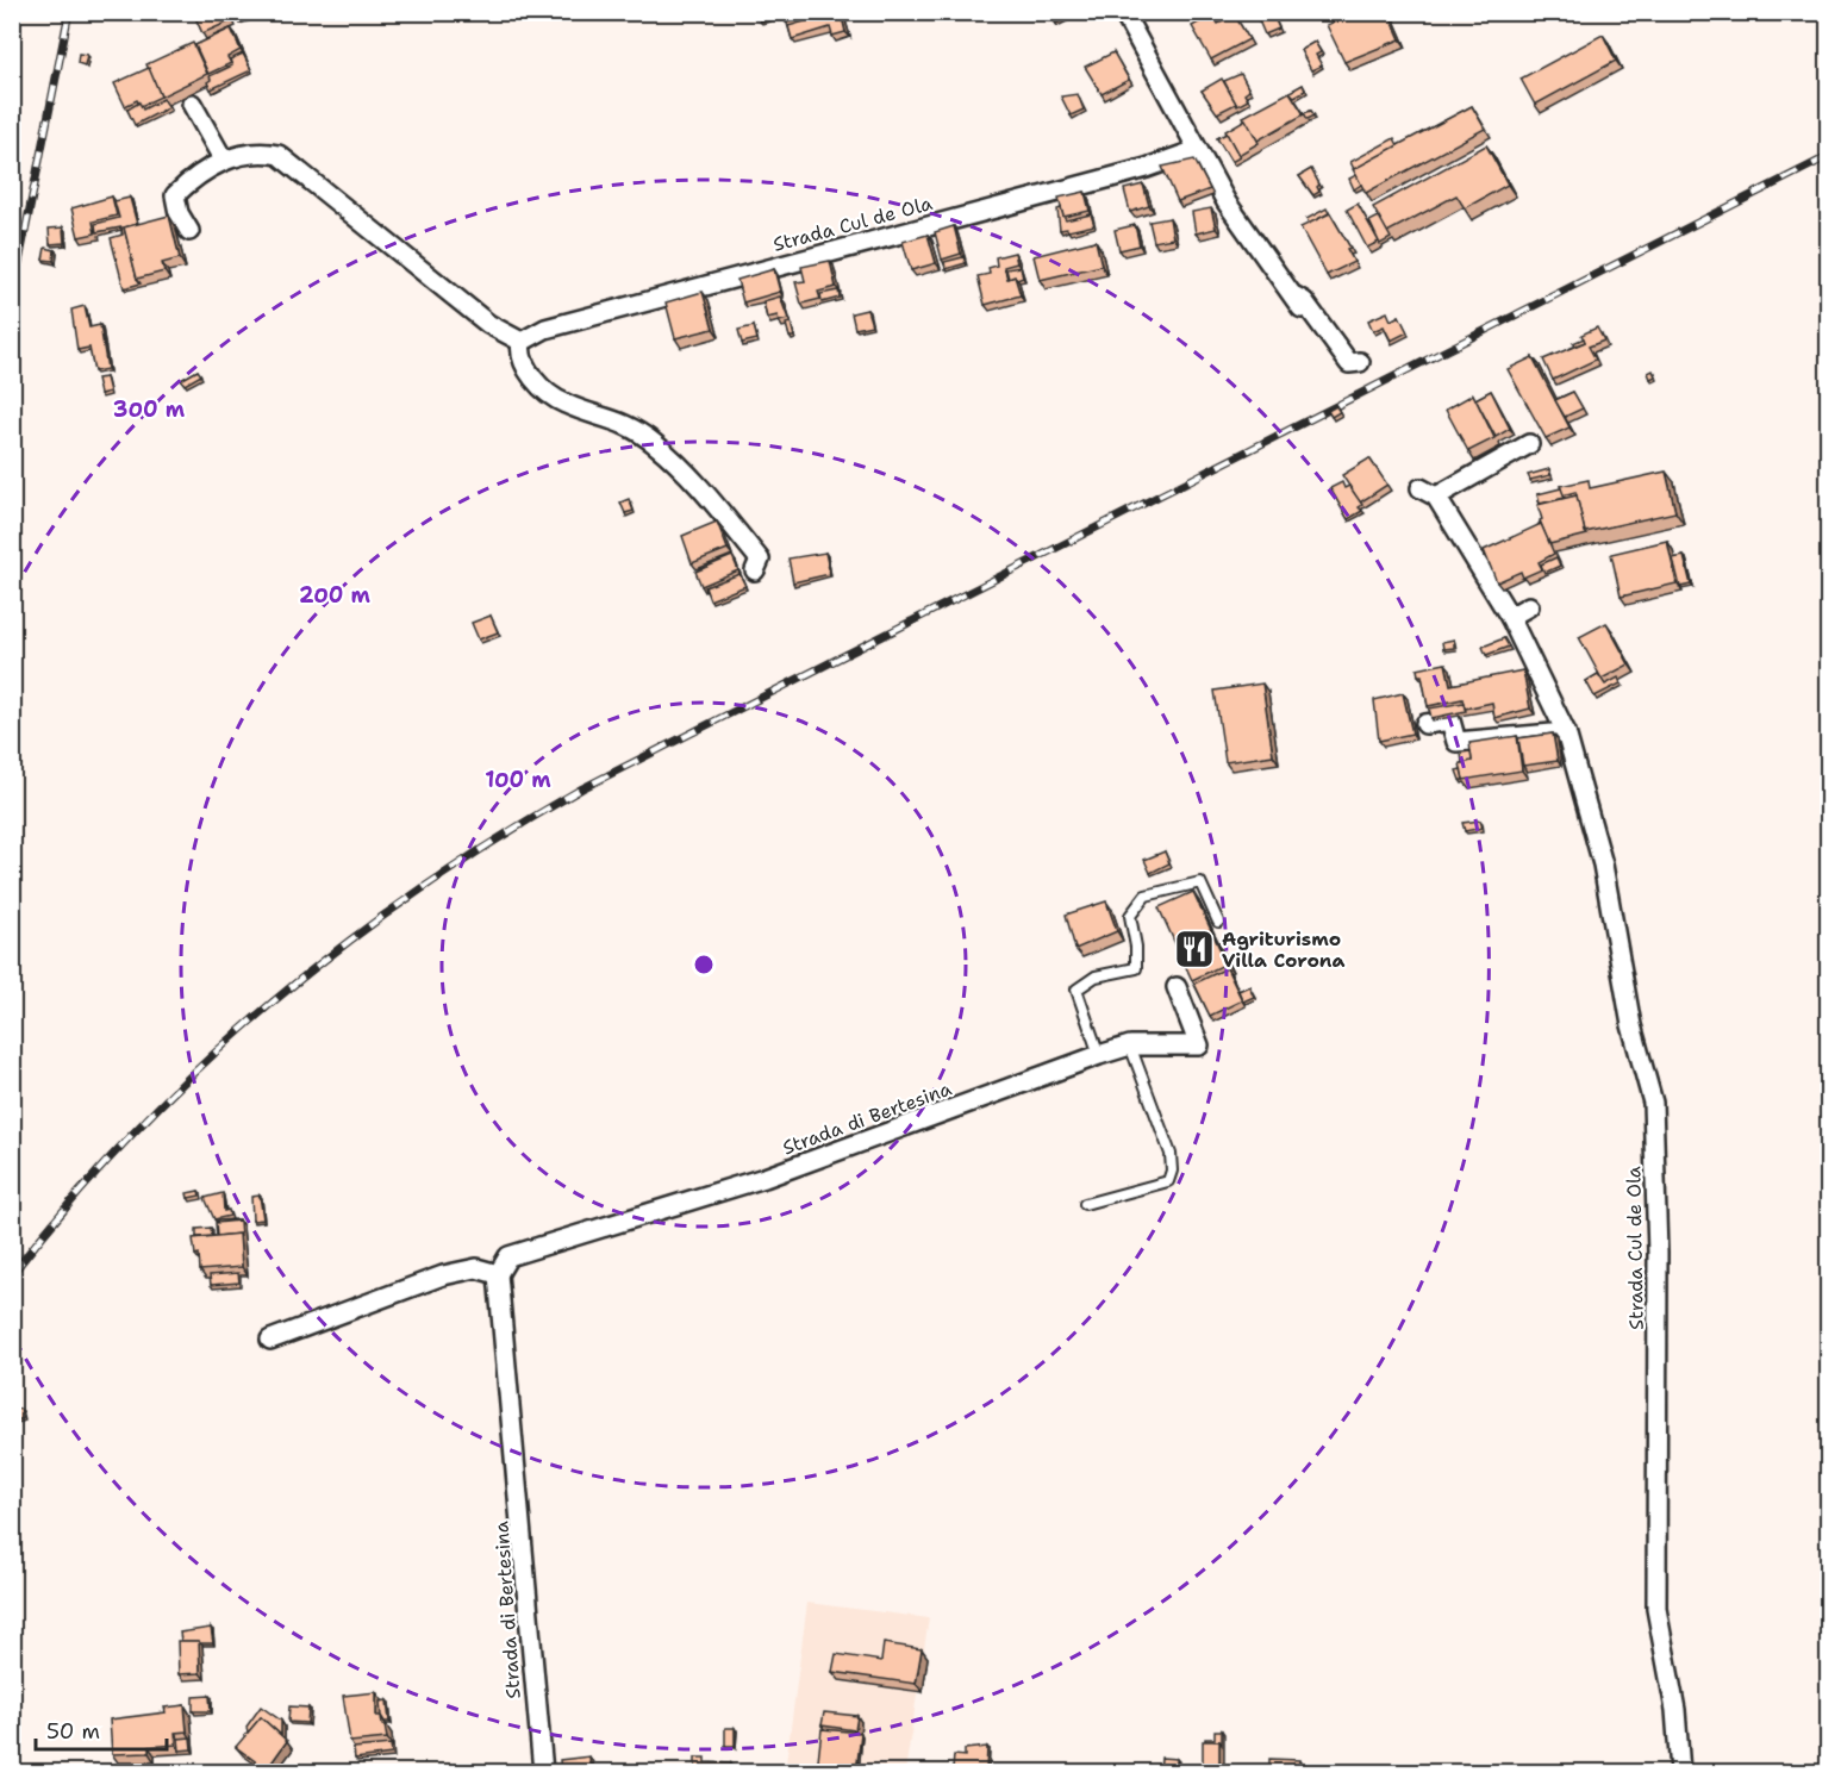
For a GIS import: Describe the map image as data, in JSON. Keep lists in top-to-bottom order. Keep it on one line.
{"streets":{"street":["Strada Cul de Ola","Strada di Bertesina"]},"places":{"restaurant":["Agriturismo Villa Corona"]},"scale_bar":"50 m","rings":["300 m","200 m","100 m"]}
